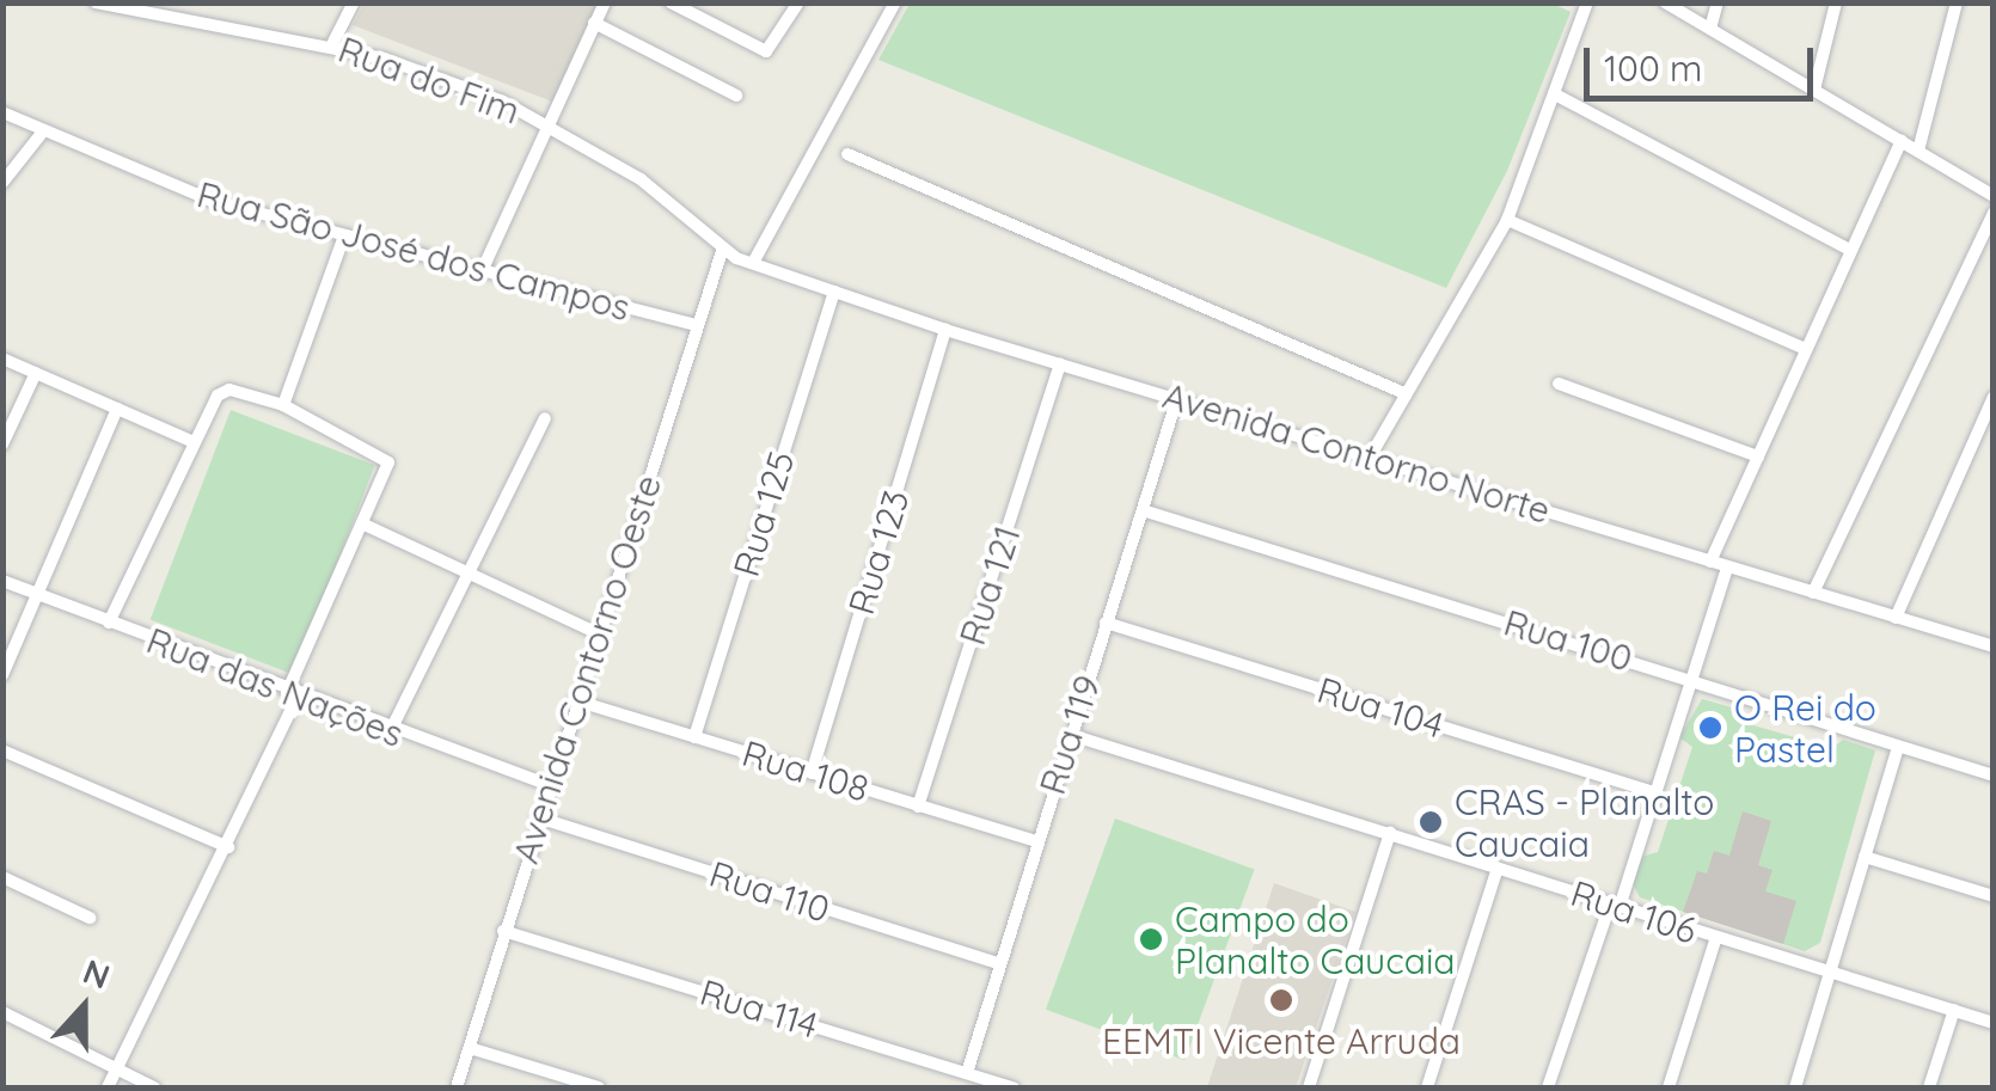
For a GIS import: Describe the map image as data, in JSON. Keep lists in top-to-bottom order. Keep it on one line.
{"streets":{"street":["Rua do Fim","Rua São José dos Campos","Avenida Contorno Norte","Rua 125","Rua 123","Rua 121","Rua 100","Avenida Contorno Oeste","Rua das Nações","Rua 104","Rua 119","Rua 108","Rua 110","Rua 106","Rua 114"]},"crossings":[["Rua do Fim","Avenida Contorno Norte"],["Rua do Fim","Avenida Contorno Oeste"],["Rua São José dos Campos","Avenida Contorno Oeste"],["Avenida Contorno Norte","Rua 125"],["Avenida Contorno Norte","Rua 123"],["Avenida Contorno Norte","Rua 121"],["Avenida Contorno Norte","Avenida Contorno Oeste"],["Avenida Contorno Norte","Rua 119"],["Rua 125","Rua 108"],["Rua 123","Rua 108"],["Rua 121","Rua 108"],["Rua 100","Rua 119"],["Avenida Contorno Oeste","Rua das Nações"],["Avenida Contorno Oeste","Rua 108"],["Avenida Contorno Oeste","Rua 110"],["Avenida Contorno Oeste","Rua 114"],["Rua 104","Rua 119"],["Rua 119","Rua 108"],["Rua 119","Rua 110"],["Rua 119","Rua 106"],["Rua 119","Rua 114"]],"places":["O Rei do Pastel","CRAS - Planalto Caucaia","Campo do Planalto Caucaia","EEMTI Vicente Arruda"],"scale_bar":"100 m","north":"top"}
